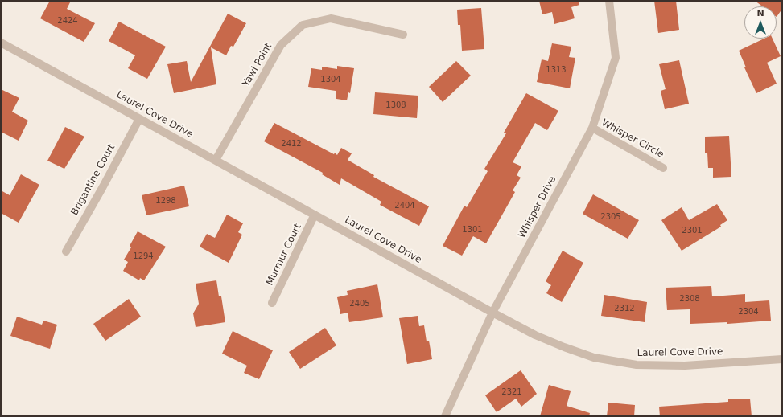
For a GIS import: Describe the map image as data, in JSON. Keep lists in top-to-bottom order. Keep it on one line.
{"streets":{"street":["Yawl Point","Laurel Cove Drive","Whisper Circle","Brigantine Court","Whisper Drive","Murmur Court"]},"crossings":[["Yawl Point","Laurel Cove Drive"],["Laurel Cove Drive","Brigantine Court"],["Laurel Cove Drive","Whisper Drive"],["Laurel Cove Drive","Murmur Court"],["Whisper Circle","Whisper Drive"]],"house_numbers":["2424","1313","1304","1308","2412","1298","2404","2305","1301","2301","1294","2308","2405","2312","2304","2321"],"north":"top"}
